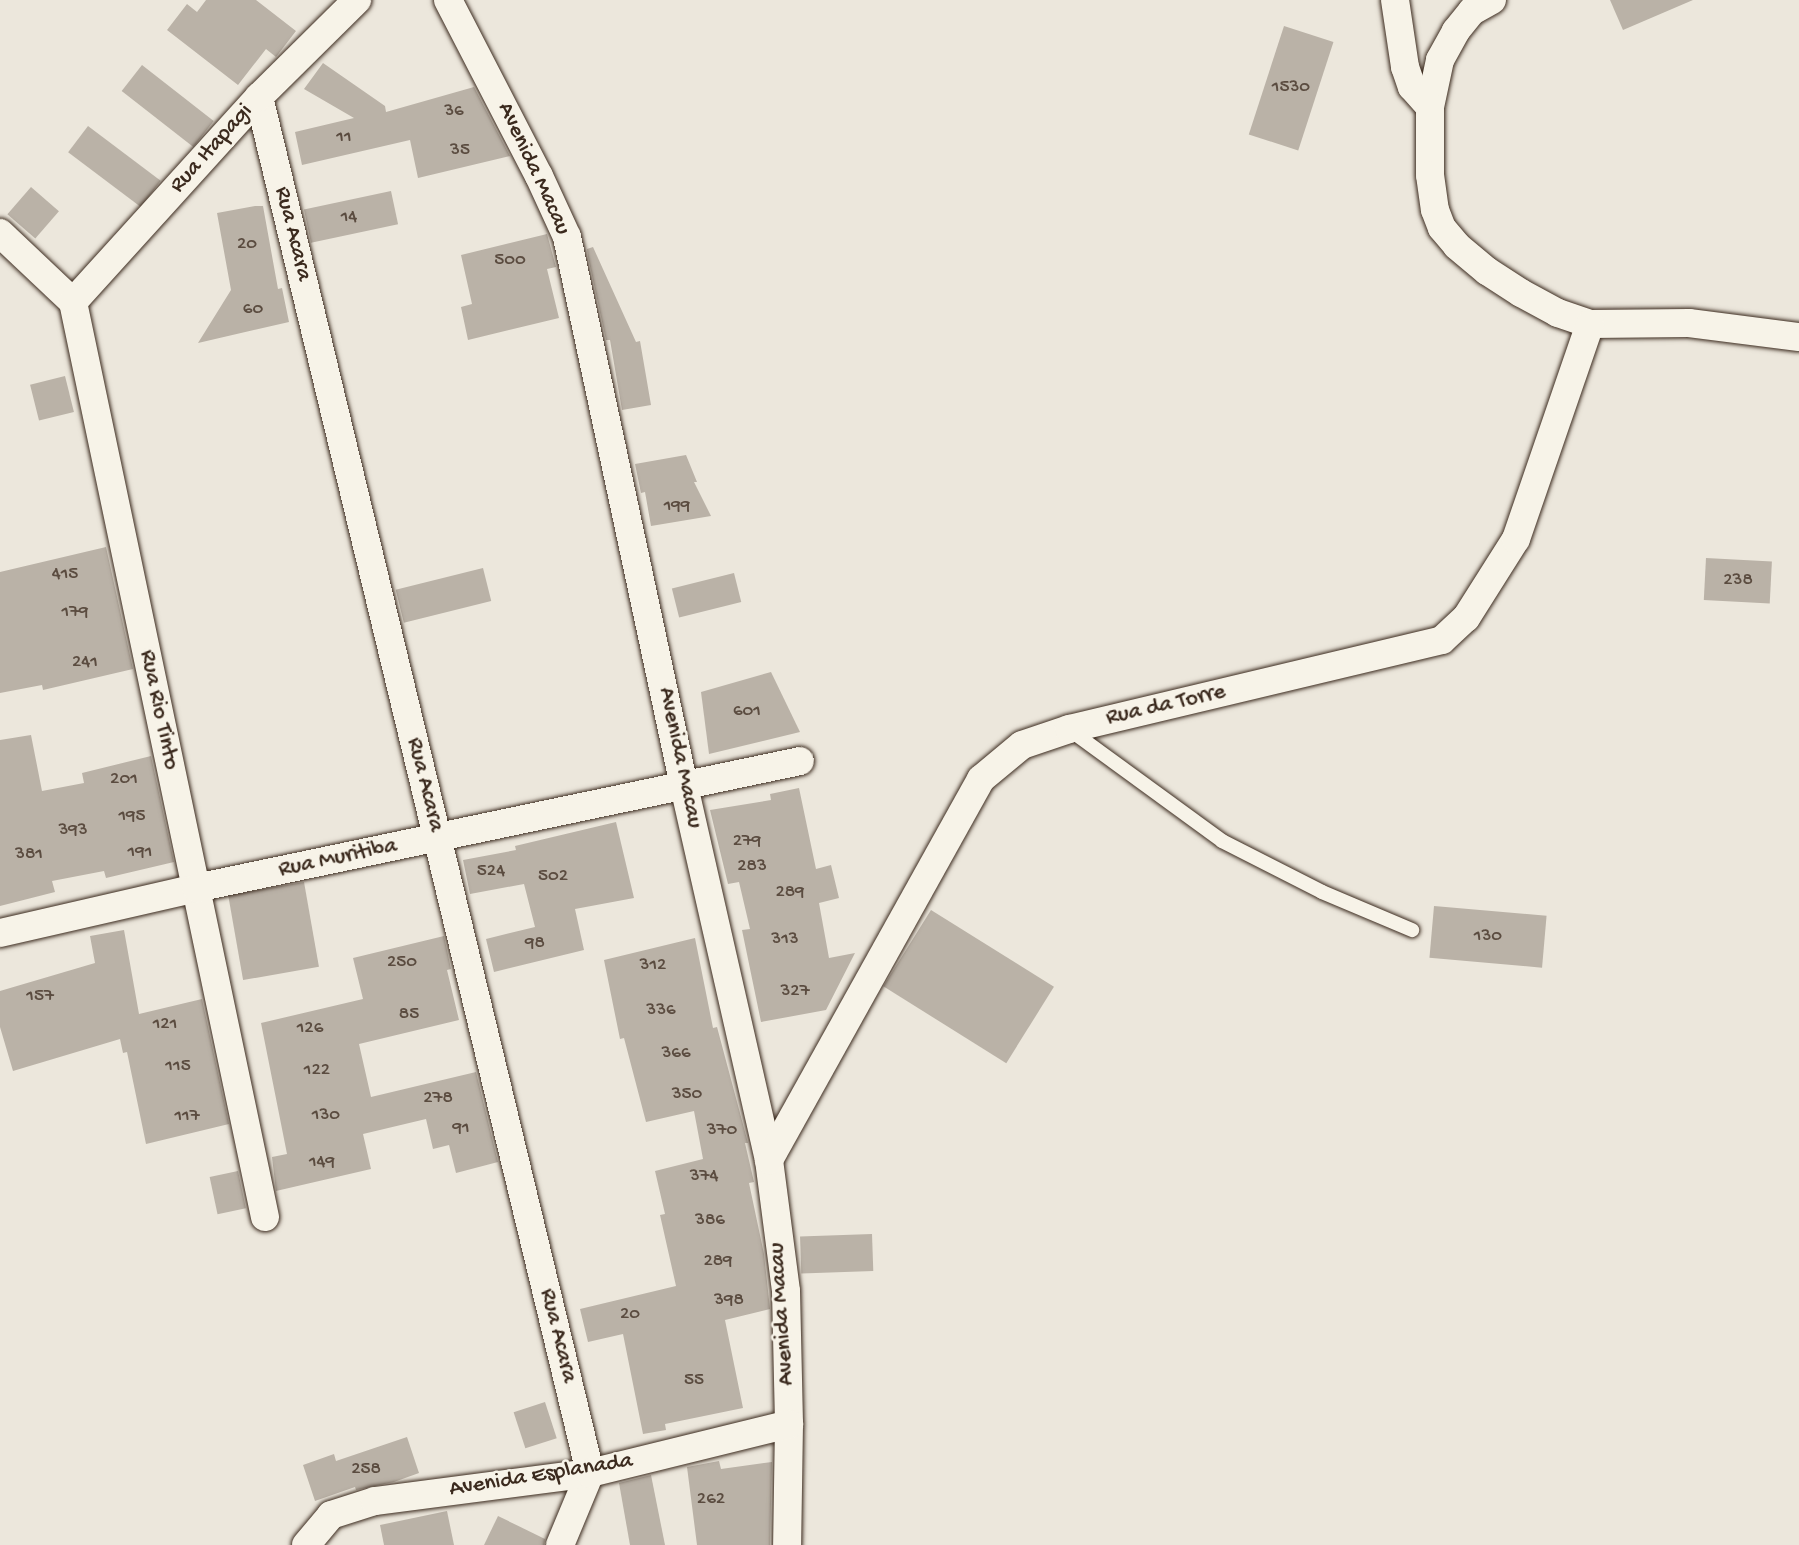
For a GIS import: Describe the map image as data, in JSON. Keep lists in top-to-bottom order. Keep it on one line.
{"streets":{"street":["Rua Itapagi","Avenida Macau","Rua Acara","Rua da Torre","Rua Rio Tinto","Rua Muritiba","Avenida Esplanada"]},"crossings":[["Rua Itapagi","Rua Acara"],["Rua Itapagi","Rua Rio Tinto"],["Avenida Macau","Rua da Torre"],["Avenida Macau","Rua Muritiba"],["Avenida Macau","Avenida Esplanada"],["Rua Acara","Rua Muritiba"],["Rua Acara","Avenida Esplanada"],["Rua Rio Tinto","Rua Muritiba"]],"house_numbers":["1530","36","11","35","14","20","500","60","199","415","238","179","241","601","201","195","393","279","191","381","283","524","502","289","130","313","98","250","312","327","157","336","85","121","126","366","115","122","350","278","130","117","91","370","149","374","386","289","398","20","55","258","262"]}
